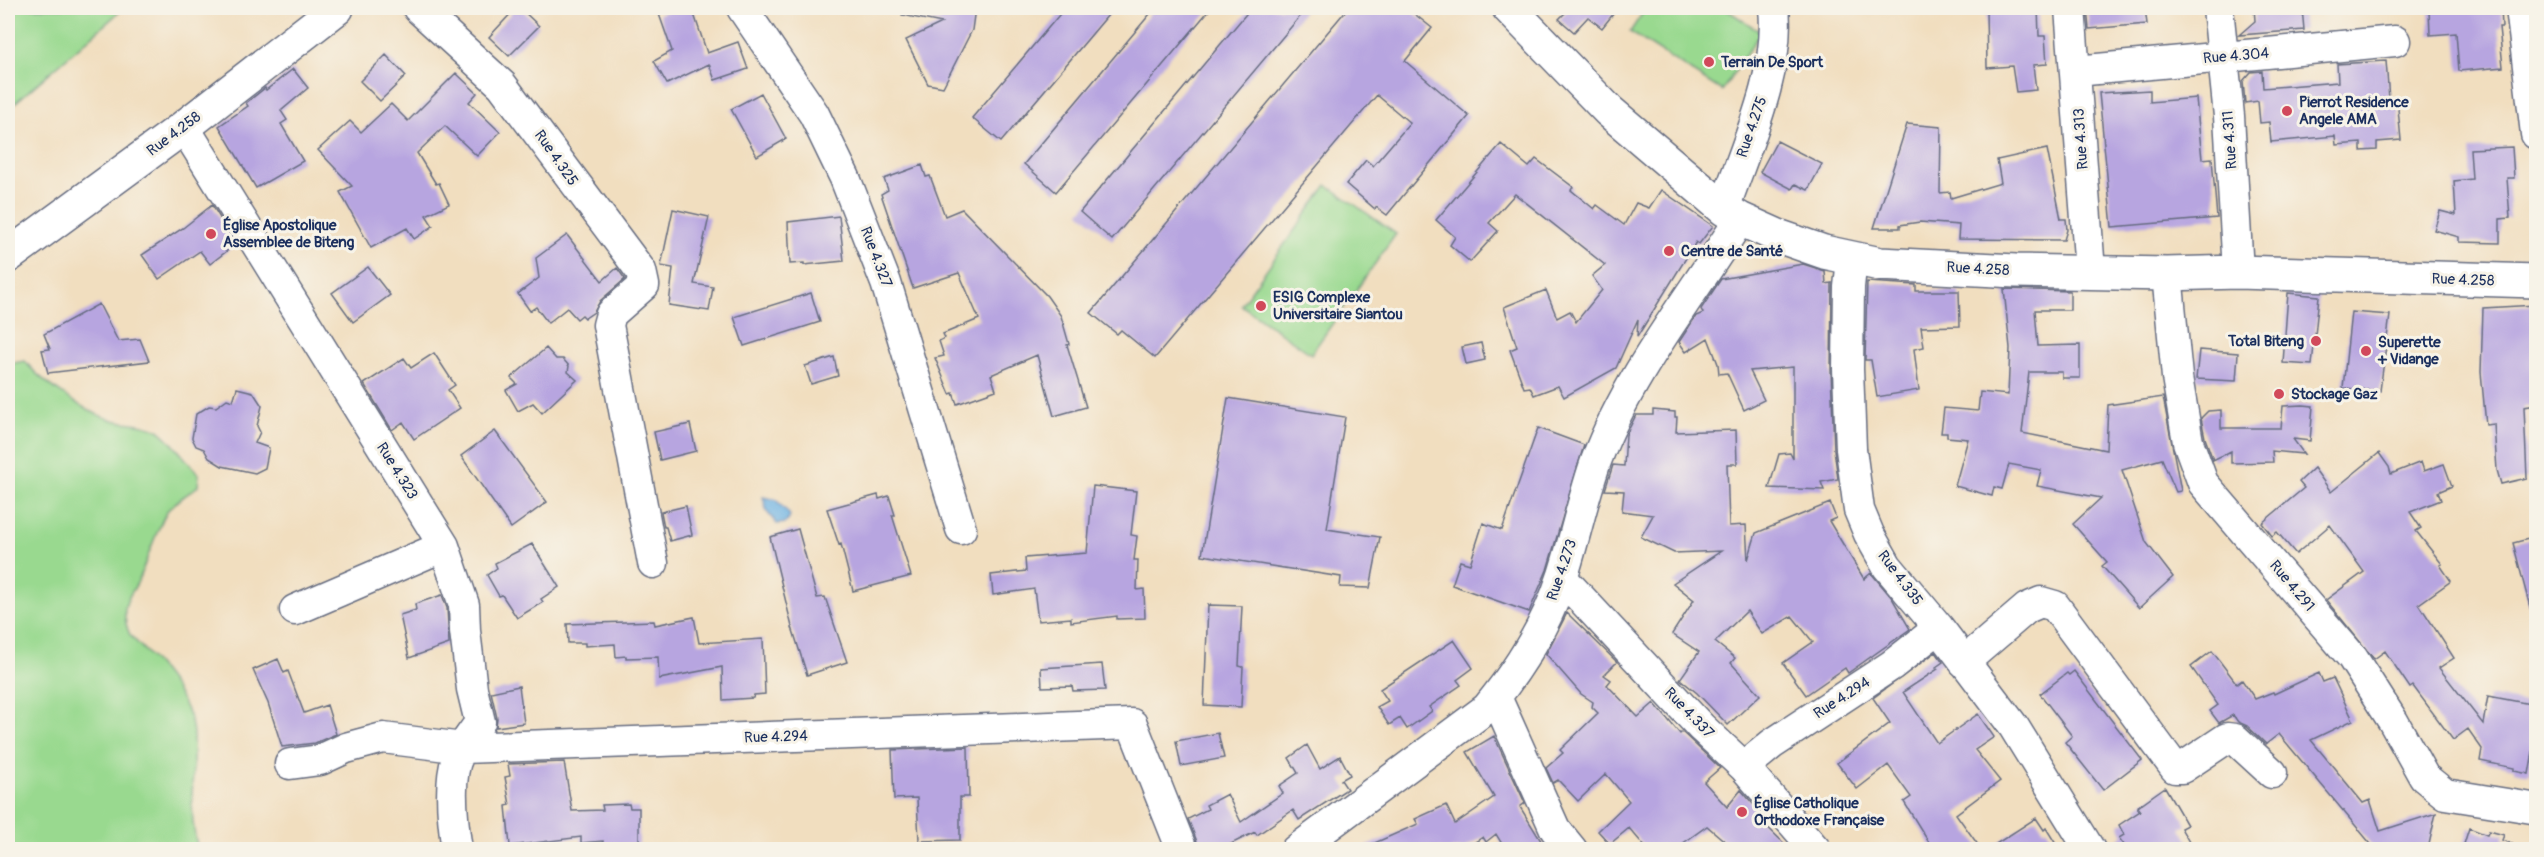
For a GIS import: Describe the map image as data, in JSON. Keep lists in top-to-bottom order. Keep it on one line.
{"streets":{"highway":["Rue 4.258"],"street":["Rue 4.304","Rue 4.275","Rue 4.313","Rue 4.311","Rue 4.325","Rue 4.327","Rue 4.323","Rue 4.273","Rue 4.335","Rue 4.291","Rue 4.294","Rue 4.337"]},"crossings":[["Rue 4.304","Rue 4.313"],["Rue 4.304","Rue 4.311"],["Rue 4.275","Rue 4.258"],["Rue 4.275","Rue 4.273"],["Rue 4.258","Rue 4.313"],["Rue 4.258","Rue 4.311"],["Rue 4.258","Rue 4.323"],["Rue 4.258","Rue 4.273"],["Rue 4.258","Rue 4.335"],["Rue 4.258","Rue 4.291"],["Rue 4.323","Rue 4.294"],["Rue 4.273","Rue 4.337"],["Rue 4.335","Rue 4.294"],["Rue 4.294","Rue 4.337"]],"places":["Terrain De Sport","Pierrot Residence Angele AMA","Église Apostolique Assemblee de Biteng","Centre de Santé","ESIG Complexe Universitaire Siantou","Total Biteng","Superette + Vidange","Stockage Gaz","Église Catholique Orthodoxe Française"]}
